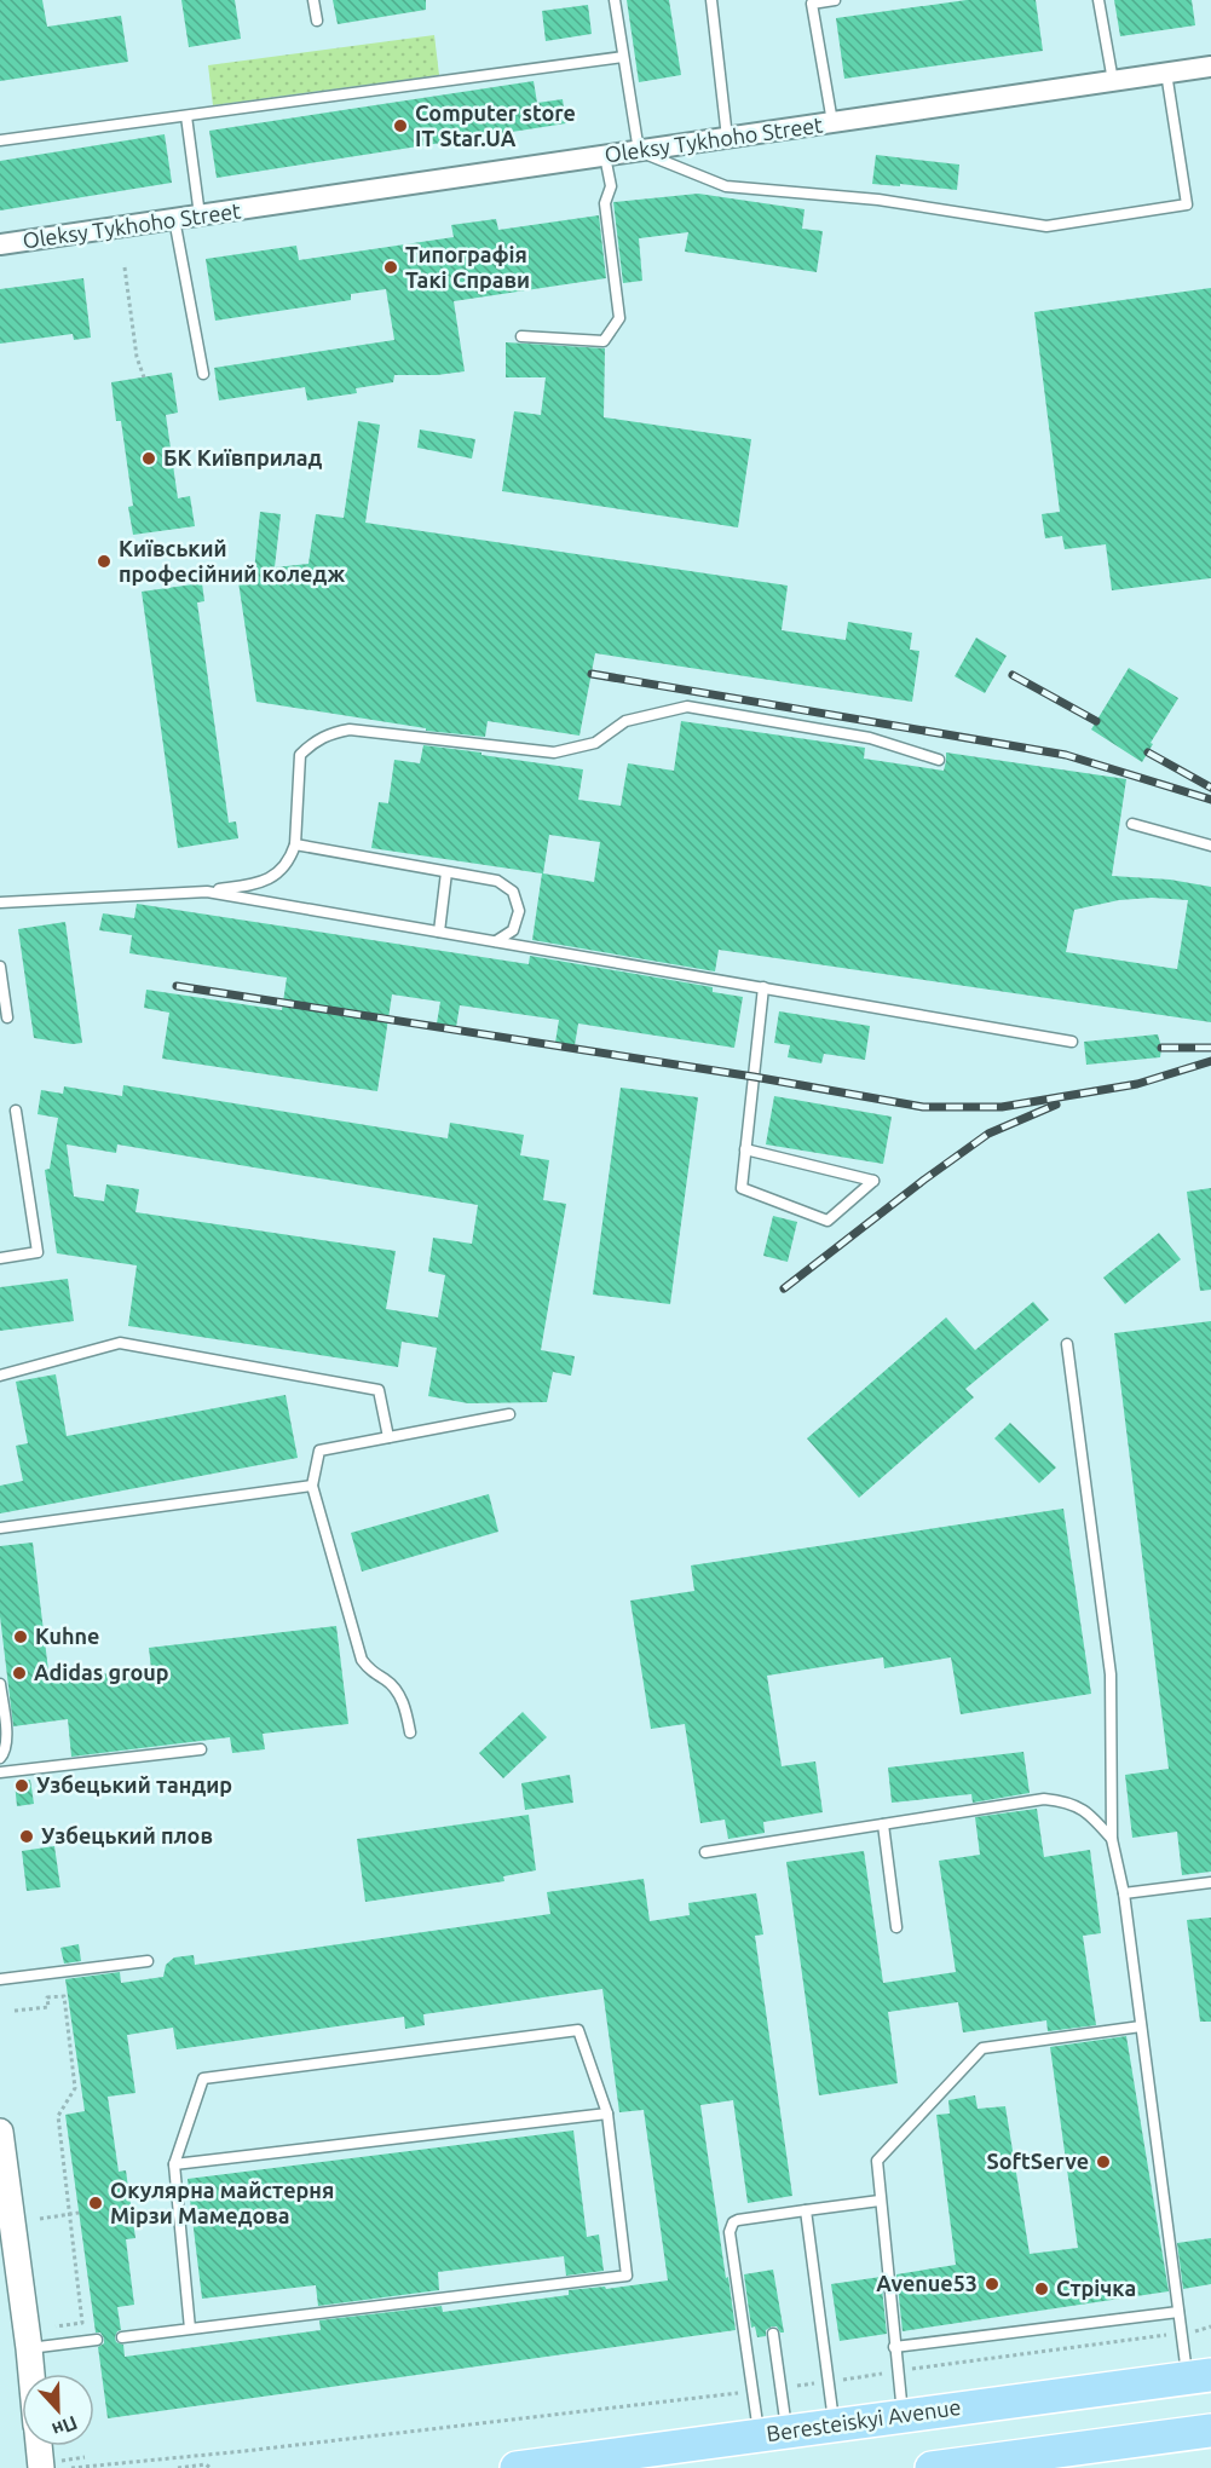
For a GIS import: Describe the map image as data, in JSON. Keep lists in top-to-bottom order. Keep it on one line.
{"streets":{"main road":["Beresteiskyi Avenue"],"street":["Oleksy Tykhoho Street"]},"places":["Computer store IT Star.UA","Типографія Такі Справи","БК Київприлад","Київський професійний коледж","Kuhne","Adidas group","Узбецький тандир","Узбецький плов","SoftServe","Окулярна майстерня Мірзи Мамедова","Avenue53","Стрічка"],"north":"bottom"}
